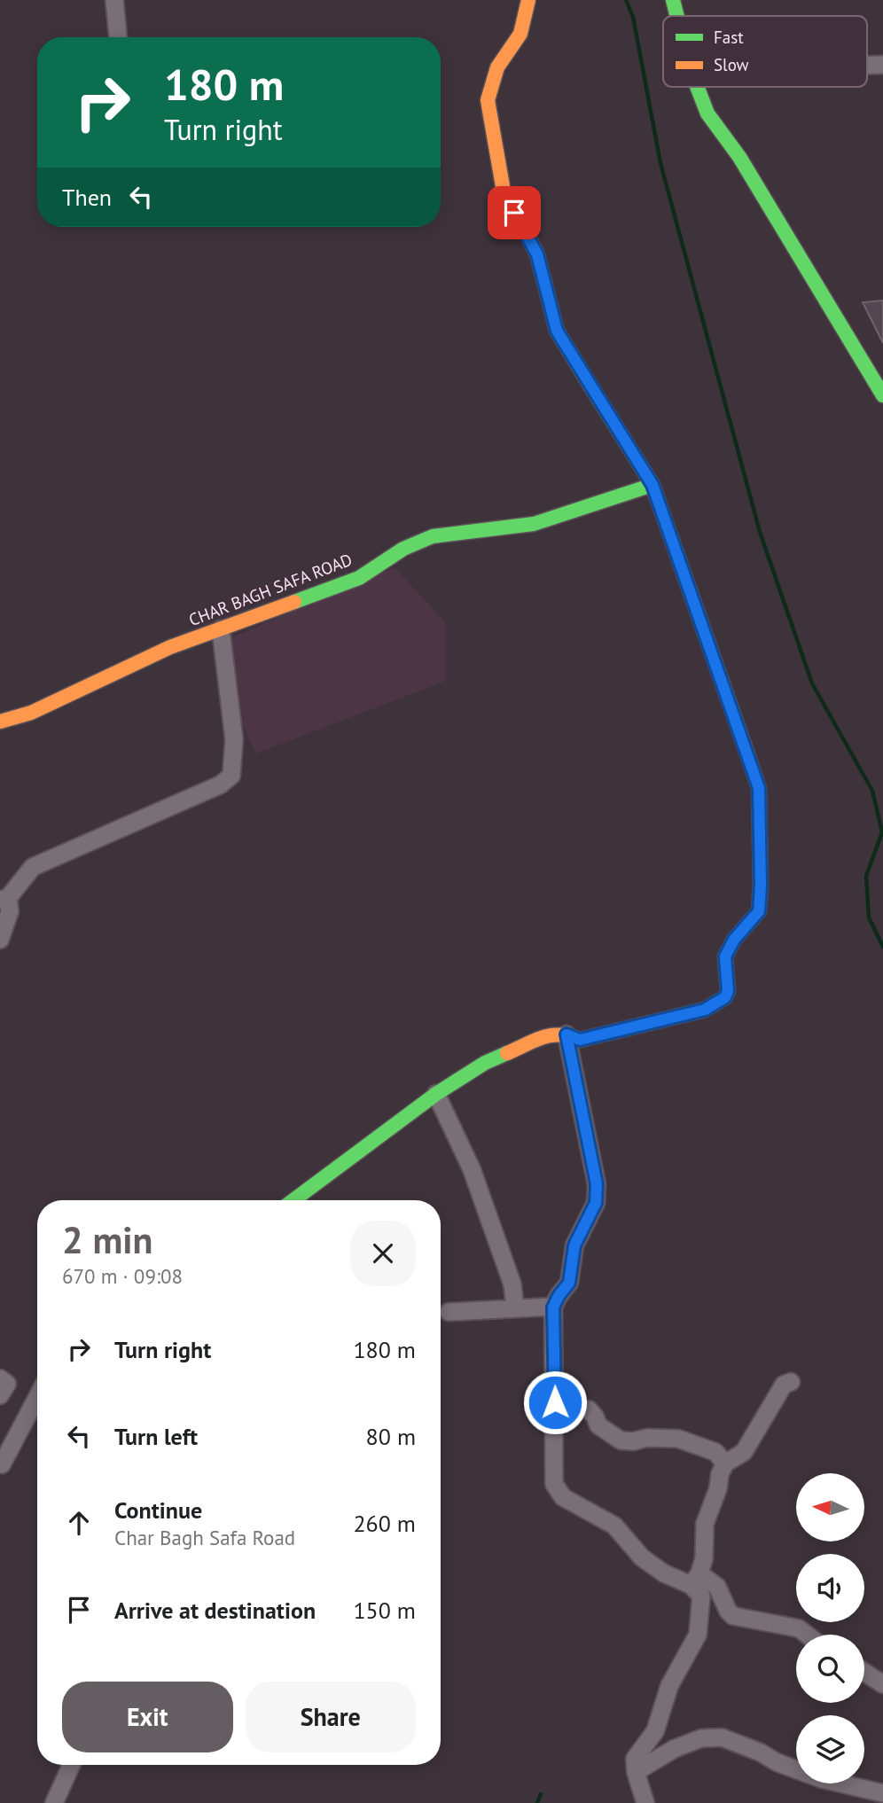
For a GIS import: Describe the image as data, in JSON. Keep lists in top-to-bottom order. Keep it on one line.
{"streets":{"street":["CHAR BAGH SAFA ROAD"]},"legend":["Fast","Slow"],"north":"left","page":{"turn":["180 m","Turn right"],"then":"Then","heading":["2 min","670 m · 09:08"],"list":[{"name":"Turn right","value":"180 m"},{"name":"Turn left","value":"80 m"},{"name":"Continue","note":"Char Bagh Safa Road","value":"260 m"},{"name":"Arrive at destination","value":"150 m"}],"buttons":["Exit","Share"]}}
